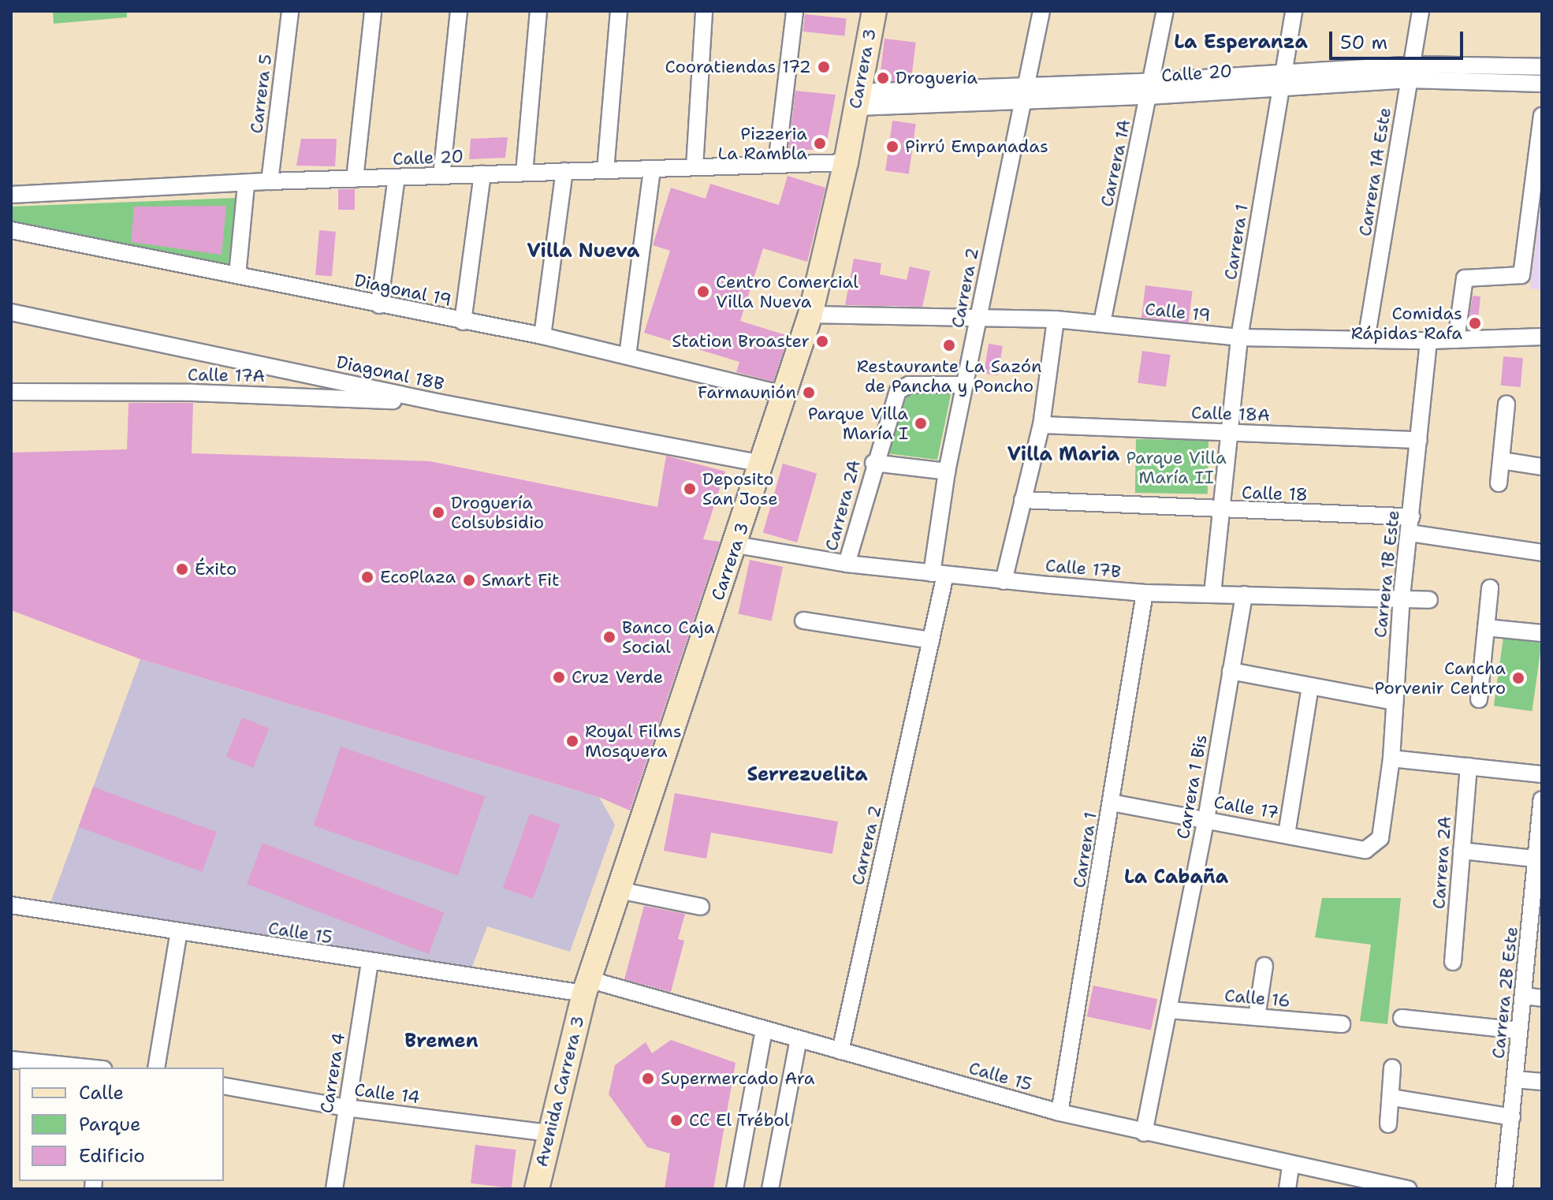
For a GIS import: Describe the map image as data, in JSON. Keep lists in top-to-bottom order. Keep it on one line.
{"streets":{"main road":["Carrera 3","Avenida Carrera 3"],"street":["Calle 20","Carrera 5","Carrera 1A","Carrera 1A Este","Carrera 1","Carrera 2","Diagonal 19","Calle 19","Diagonal 18B","Calle 17A","Calle 18A","Calle 18","Carrera 2A","Calle 17B","Carrera 1B Este","Carrera 1 Bis","Calle 17","Calle 15","Carrera 2B Este","Calle 16","Carrera 4","Calle 14"]},"crossings":[["Carrera 3","Calle 20"],["Carrera 3","Diagonal 19"],["Carrera 3","Calle 19"],["Carrera 3","Diagonal 18B"],["Carrera 3","Calle 17B"],["Carrera 3","Calle 15"],["Carrera 3","Avenida Carrera 3"],["Calle 20","Carrera 5"],["Calle 20","Carrera 1A"],["Calle 20","Carrera 1A Este"],["Calle 20","Carrera 1"],["Calle 20","Carrera 2"],["Carrera 1A","Calle 19"],["Carrera 1A Este","Calle 19"],["Carrera 1","Calle 19"],["Carrera 1","Calle 18A"],["Carrera 1","Calle 18"],["Carrera 1","Calle 17B"],["Carrera 1","Calle 17"],["Carrera 1","Calle 15"],["Carrera 2","Calle 19"],["Carrera 2","Carrera 2A"],["Carrera 2","Calle 17B"],["Carrera 2","Calle 15"],["Calle 19","Carrera 1B Este"],["Diagonal 18B","Calle 17A"],["Calle 18A","Carrera 1B Este"],["Calle 18","Carrera 1B Este"],["Carrera 2A","Calle 17B"],["Calle 17B","Carrera 1B Este"],["Calle 17B","Carrera 1 Bis"],["Carrera 1B Este","Calle 17"],["Carrera 1 Bis","Calle 17"],["Carrera 1 Bis","Calle 15"],["Carrera 1 Bis","Calle 16"],["Calle 15","Carrera 4"],["Calle 15","Avenida Carrera 3"],["Carrera 4","Calle 14"],["Avenida Carrera 3","Calle 14"]],"districts":["La Esperanza","Villa Nueva","Villa Maria","Serrezuelita","La Cabaña","Bremen"],"parks":["Parque Villa María II"],"places":["Cooratiendas 172","Drogueria","Pizzeria La Rambla","Pirrú Empanadas","Centro Comercial Villa Nueva","Comidas Rápidas Rafa","Station Broaster","Restaurante La Sazón de Pancha y Poncho","Farmaunión","Parque Villa María I","Deposito San Jose","Droguería Colsubsidio","Éxito","EcoPlaza","Smart Fit","Banco Caja Social","Cruz Verde","Cancha Porvenir Centro","Royal Films Mosquera","Supermercado Ara","CC El Trébol"],"legend":["Calle","Parque","Edificio"],"scale_bar":"50 m"}
